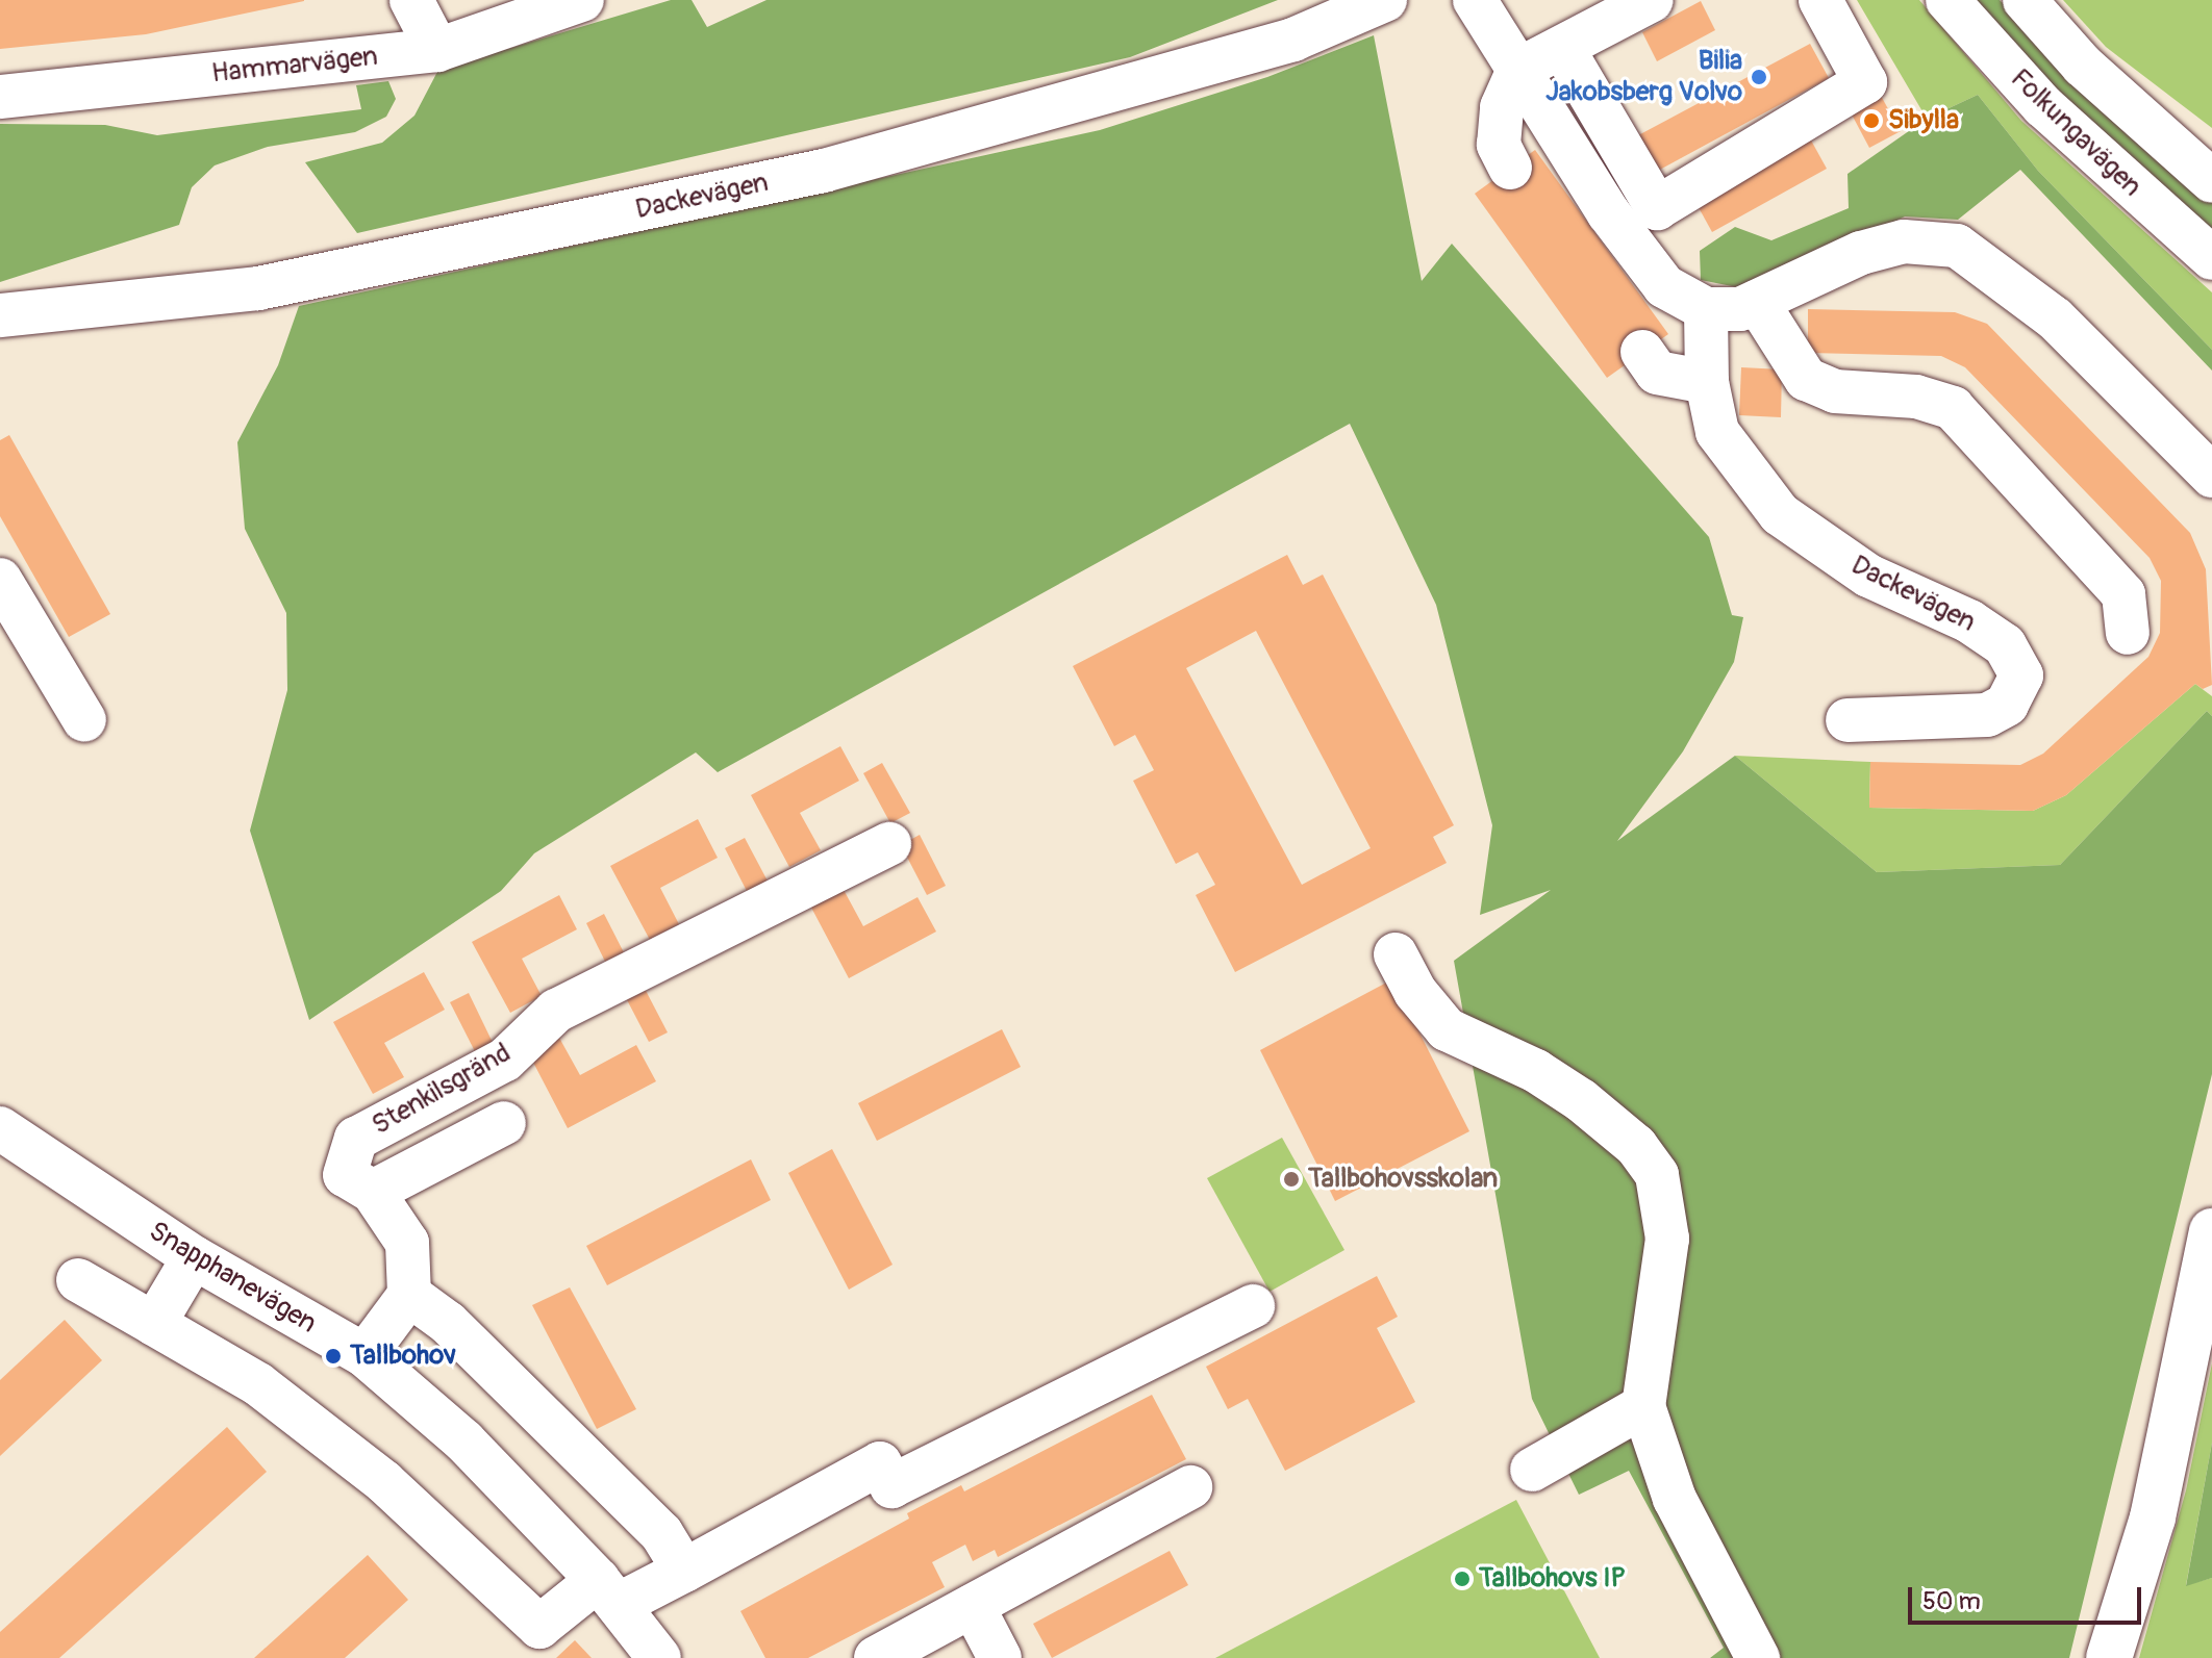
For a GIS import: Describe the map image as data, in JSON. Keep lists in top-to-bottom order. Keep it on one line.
{"streets":{"street":["Hammarvägen","Folkungavägen","Dackevägen","Stenkilsgränd","Snapphanevägen"]},"places":["Bilia Jakobsberg Volvo","Sibylla","Tallbohovsskolan","Tallbohov","Tallbohovs IP"],"scale_bar":"50 m"}
